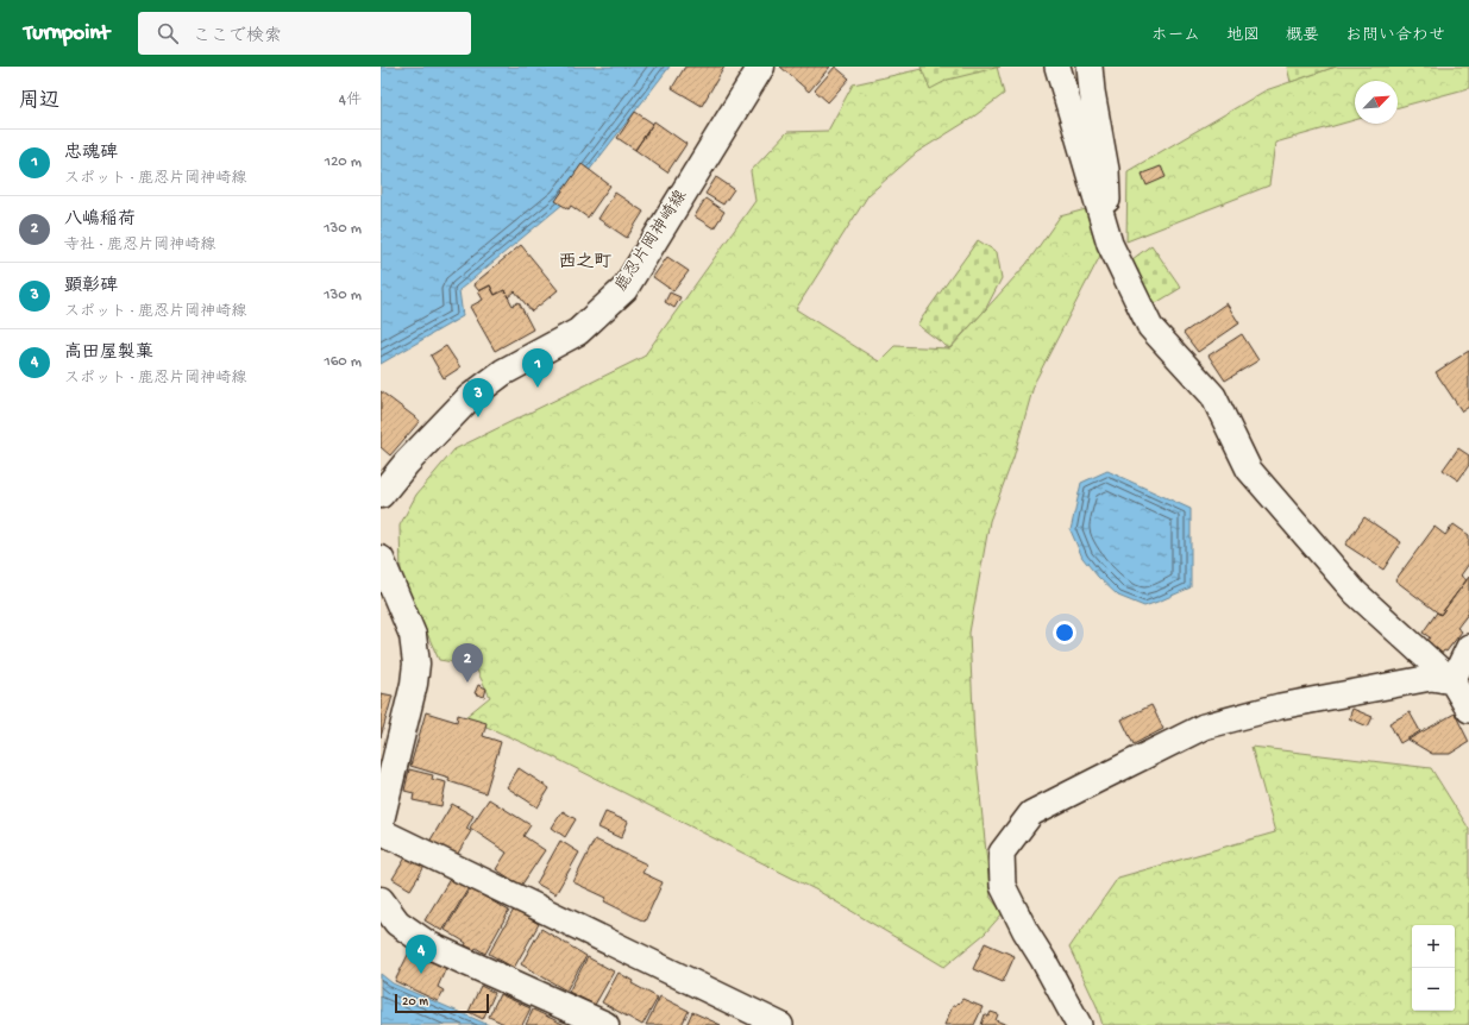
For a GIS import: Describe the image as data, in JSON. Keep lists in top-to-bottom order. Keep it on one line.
{"streets":{"main road":["鹿忍片岡神崎線"]},"districts":["西之町"],"scale_bar":"20 m","north":"top right","page":{"header":"Turnpoint","search":"ここで検索","nav":["ホーム","地図","概要","お問い合わせ"],"heading":["周辺","4件"],"list":[{"mark":"1","name":"忠魂碑","note":"スポット · 鹿忍片岡神崎線","value":"120 m"},{"mark":"2","name":"八嶋稲荷","note":"寺社 · 鹿忍片岡神崎線","value":"130 m"},{"mark":"3","name":"顕彰碑","note":"スポット · 鹿忍片岡神崎線","value":"130 m"},{"mark":"4","name":"高田屋製菓","note":"スポット · 鹿忍片岡神崎線","value":"160 m"}],"pins":["1","3","2","4"],"map_buttons":["+","−"],"scale":"20 m"}}
